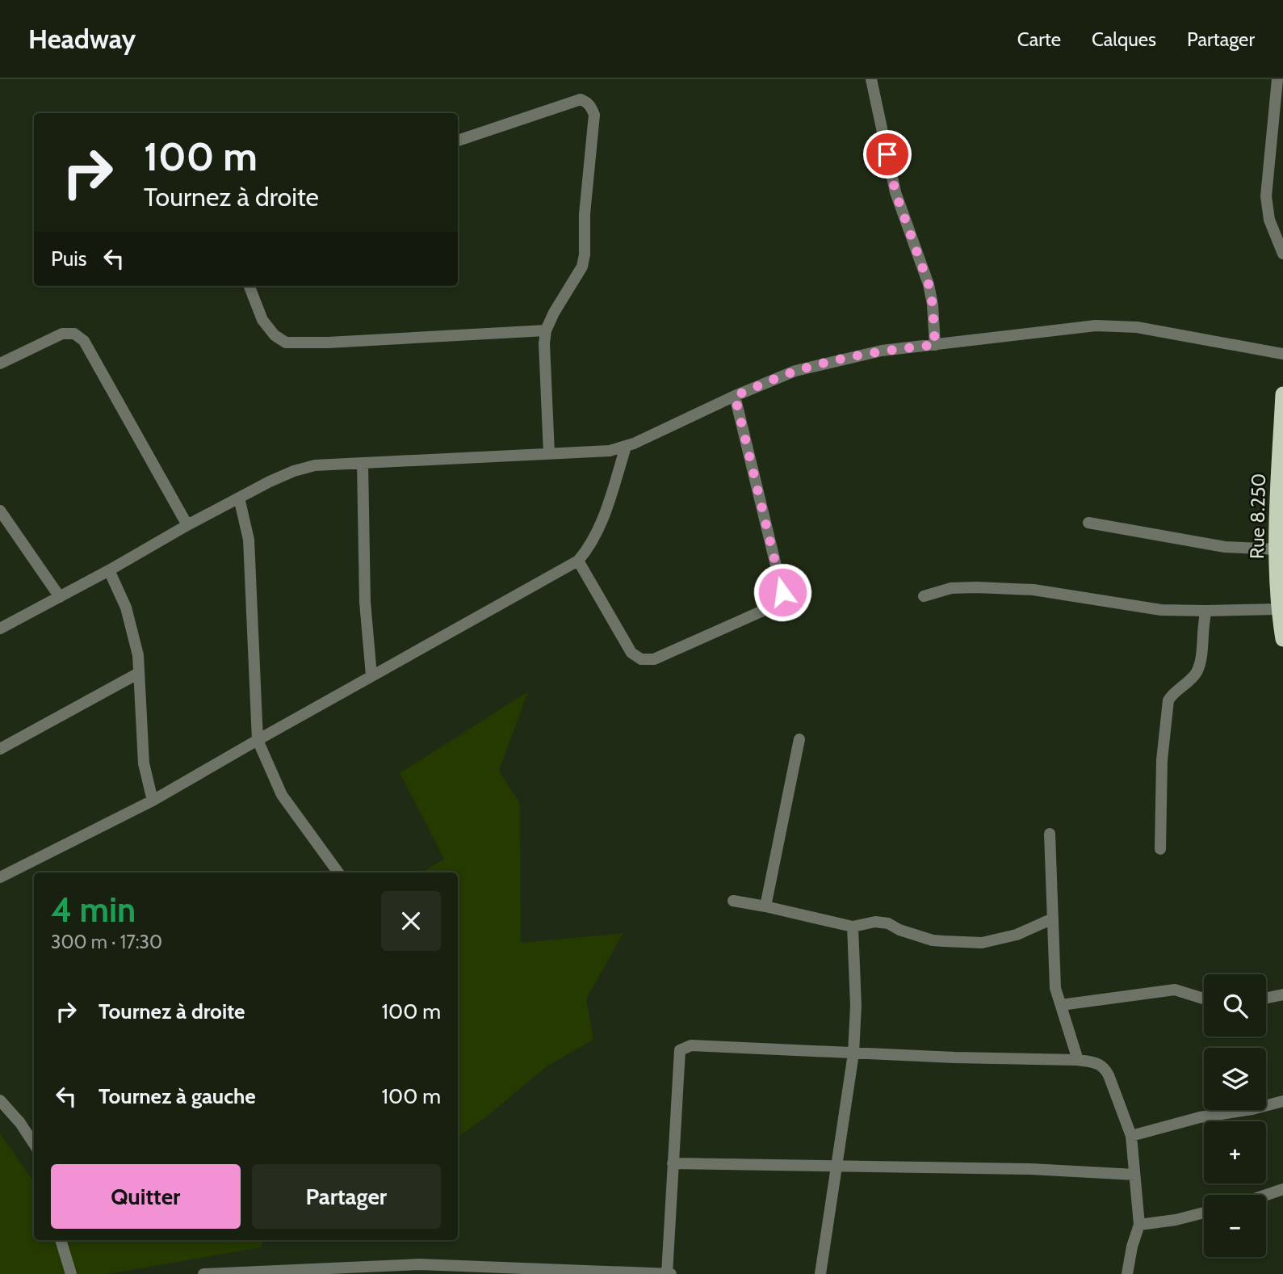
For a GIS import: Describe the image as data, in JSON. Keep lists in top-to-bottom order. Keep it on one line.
{"streets":{"highway":["Rue 8.250"]},"page":{"header":"Headway","nav":["Carte","Calques","Partager"],"turn":["100 m","Tournez à droite"],"then":"Puis","heading":["4 min","300 m · 17:30"],"list":[{"name":"Tournez à droite","value":"100 m"},{"name":"Tournez à gauche","value":"100 m"}],"map_buttons":["+","−"],"buttons":["Quitter","Partager"]}}
